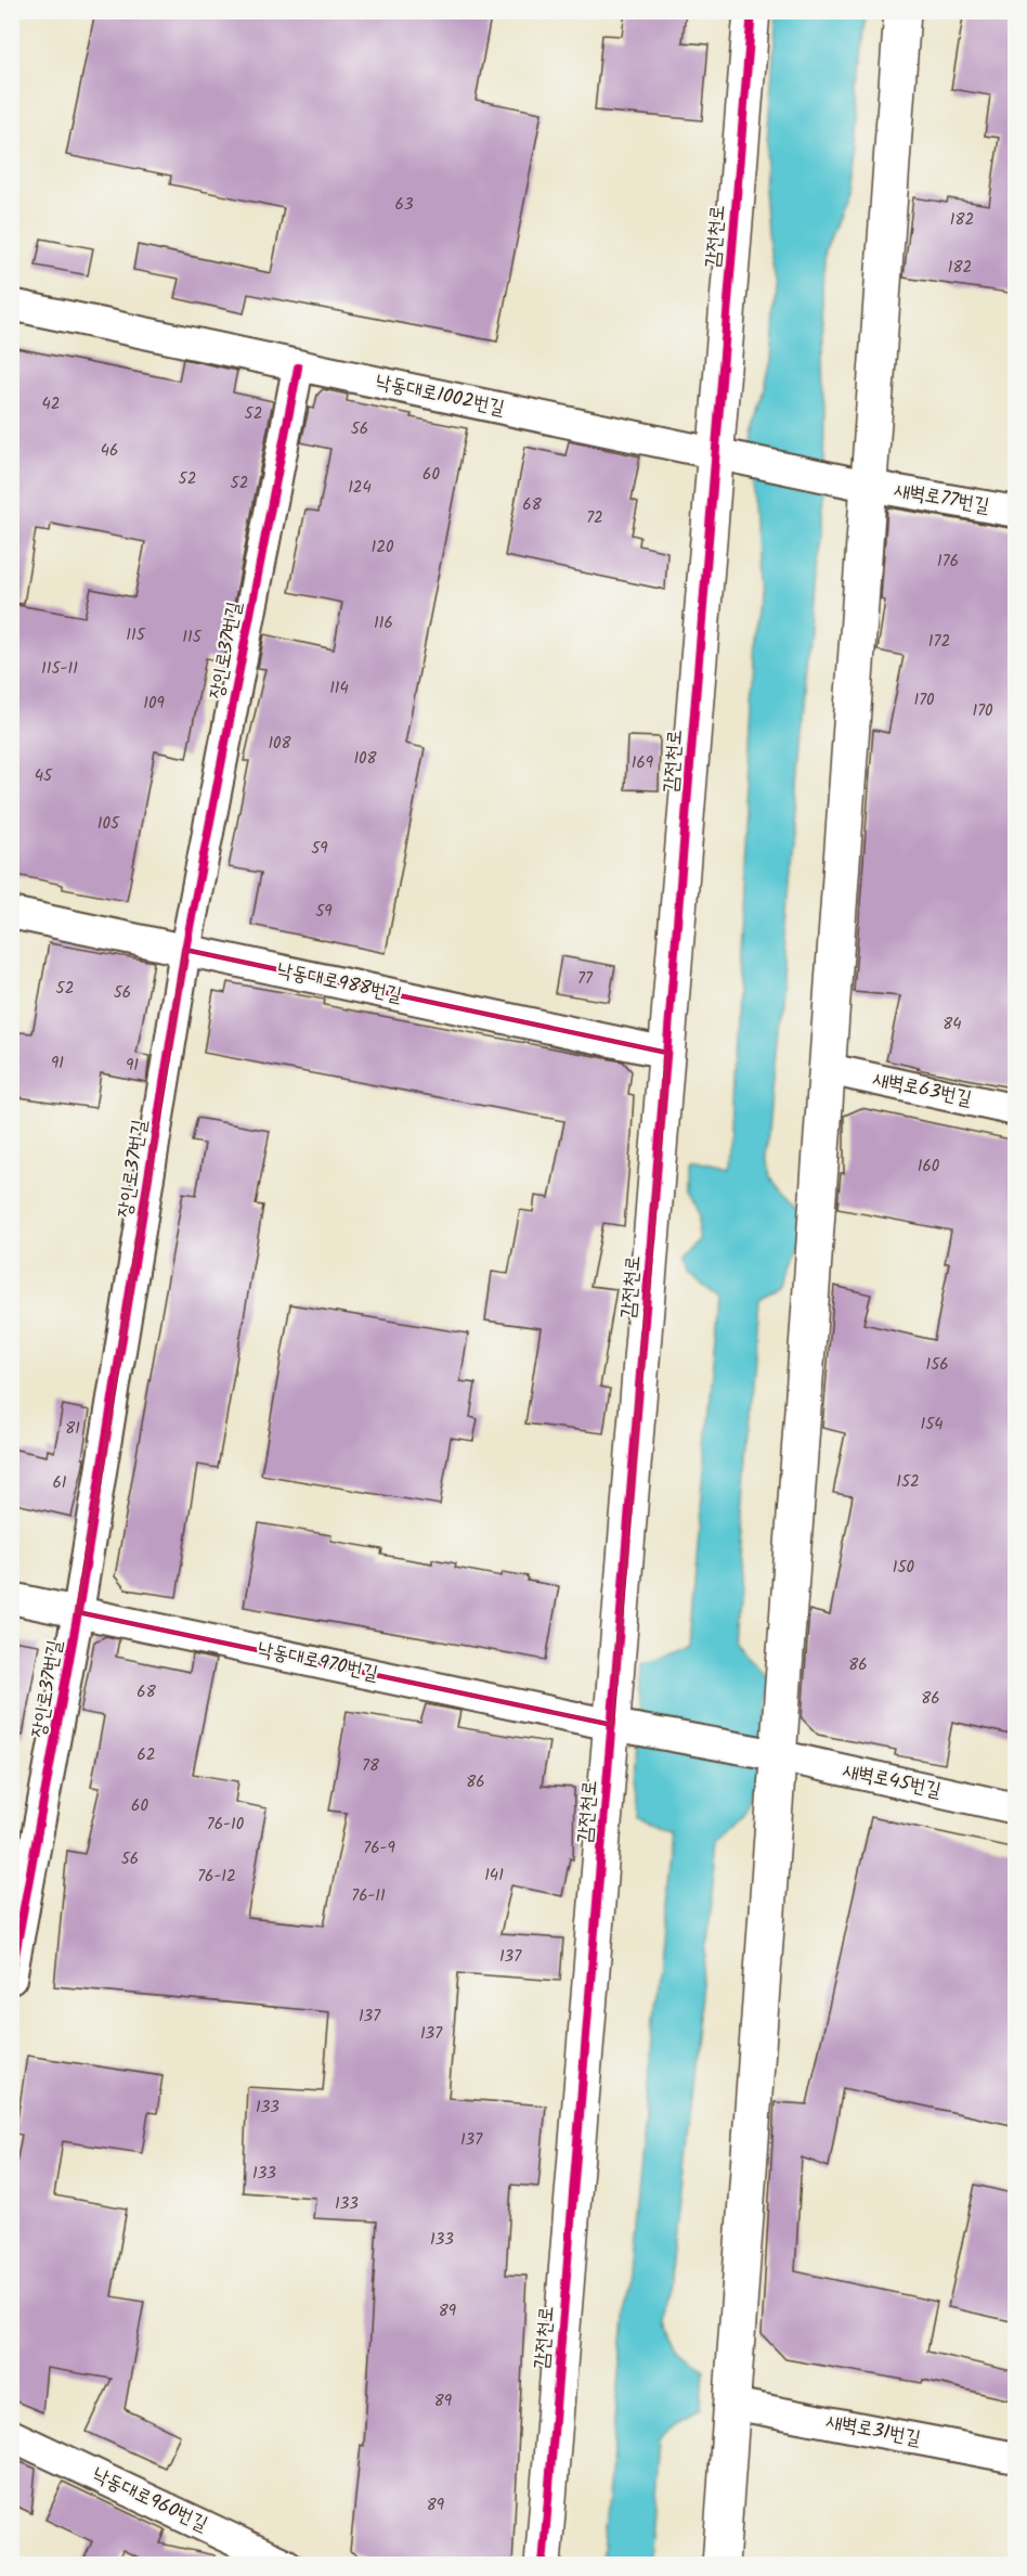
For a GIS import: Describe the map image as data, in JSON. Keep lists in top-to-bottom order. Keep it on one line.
{"streets":{"street":["감전천로","낙동대로1002번길","새벽로77번길","장인로37번길","낙동대로988번길","새벽로63번길","낙동대로970번길","새벽로45번길","새벽로31번길","낙동대로960번길"]},"crossings":[["감전천로","낙동대로1002번길"],["감전천로","낙동대로988번길"],["감전천로","낙동대로970번길"],["낙동대로1002번길","새벽로77번길"],["낙동대로1002번길","장인로37번길"],["장인로37번길","낙동대로988번길"],["장인로37번길","낙동대로970번길"],["낙동대로970번길","새벽로45번길"]],"house_numbers":["63","182","182","42","52","56","46","60","52","52","124","68","72","120","176","116","115","115","172","115-11","114","170","109","170","108","108","169","45","105","59","59","77","52","56","84","91","91","160","156","154","81","152","61","150","86","68","86","62","78","86","60","76-10","76-9","56","141","76-12","76-11","137","137","137","133","137","133","133","133","89","89","89"]}
